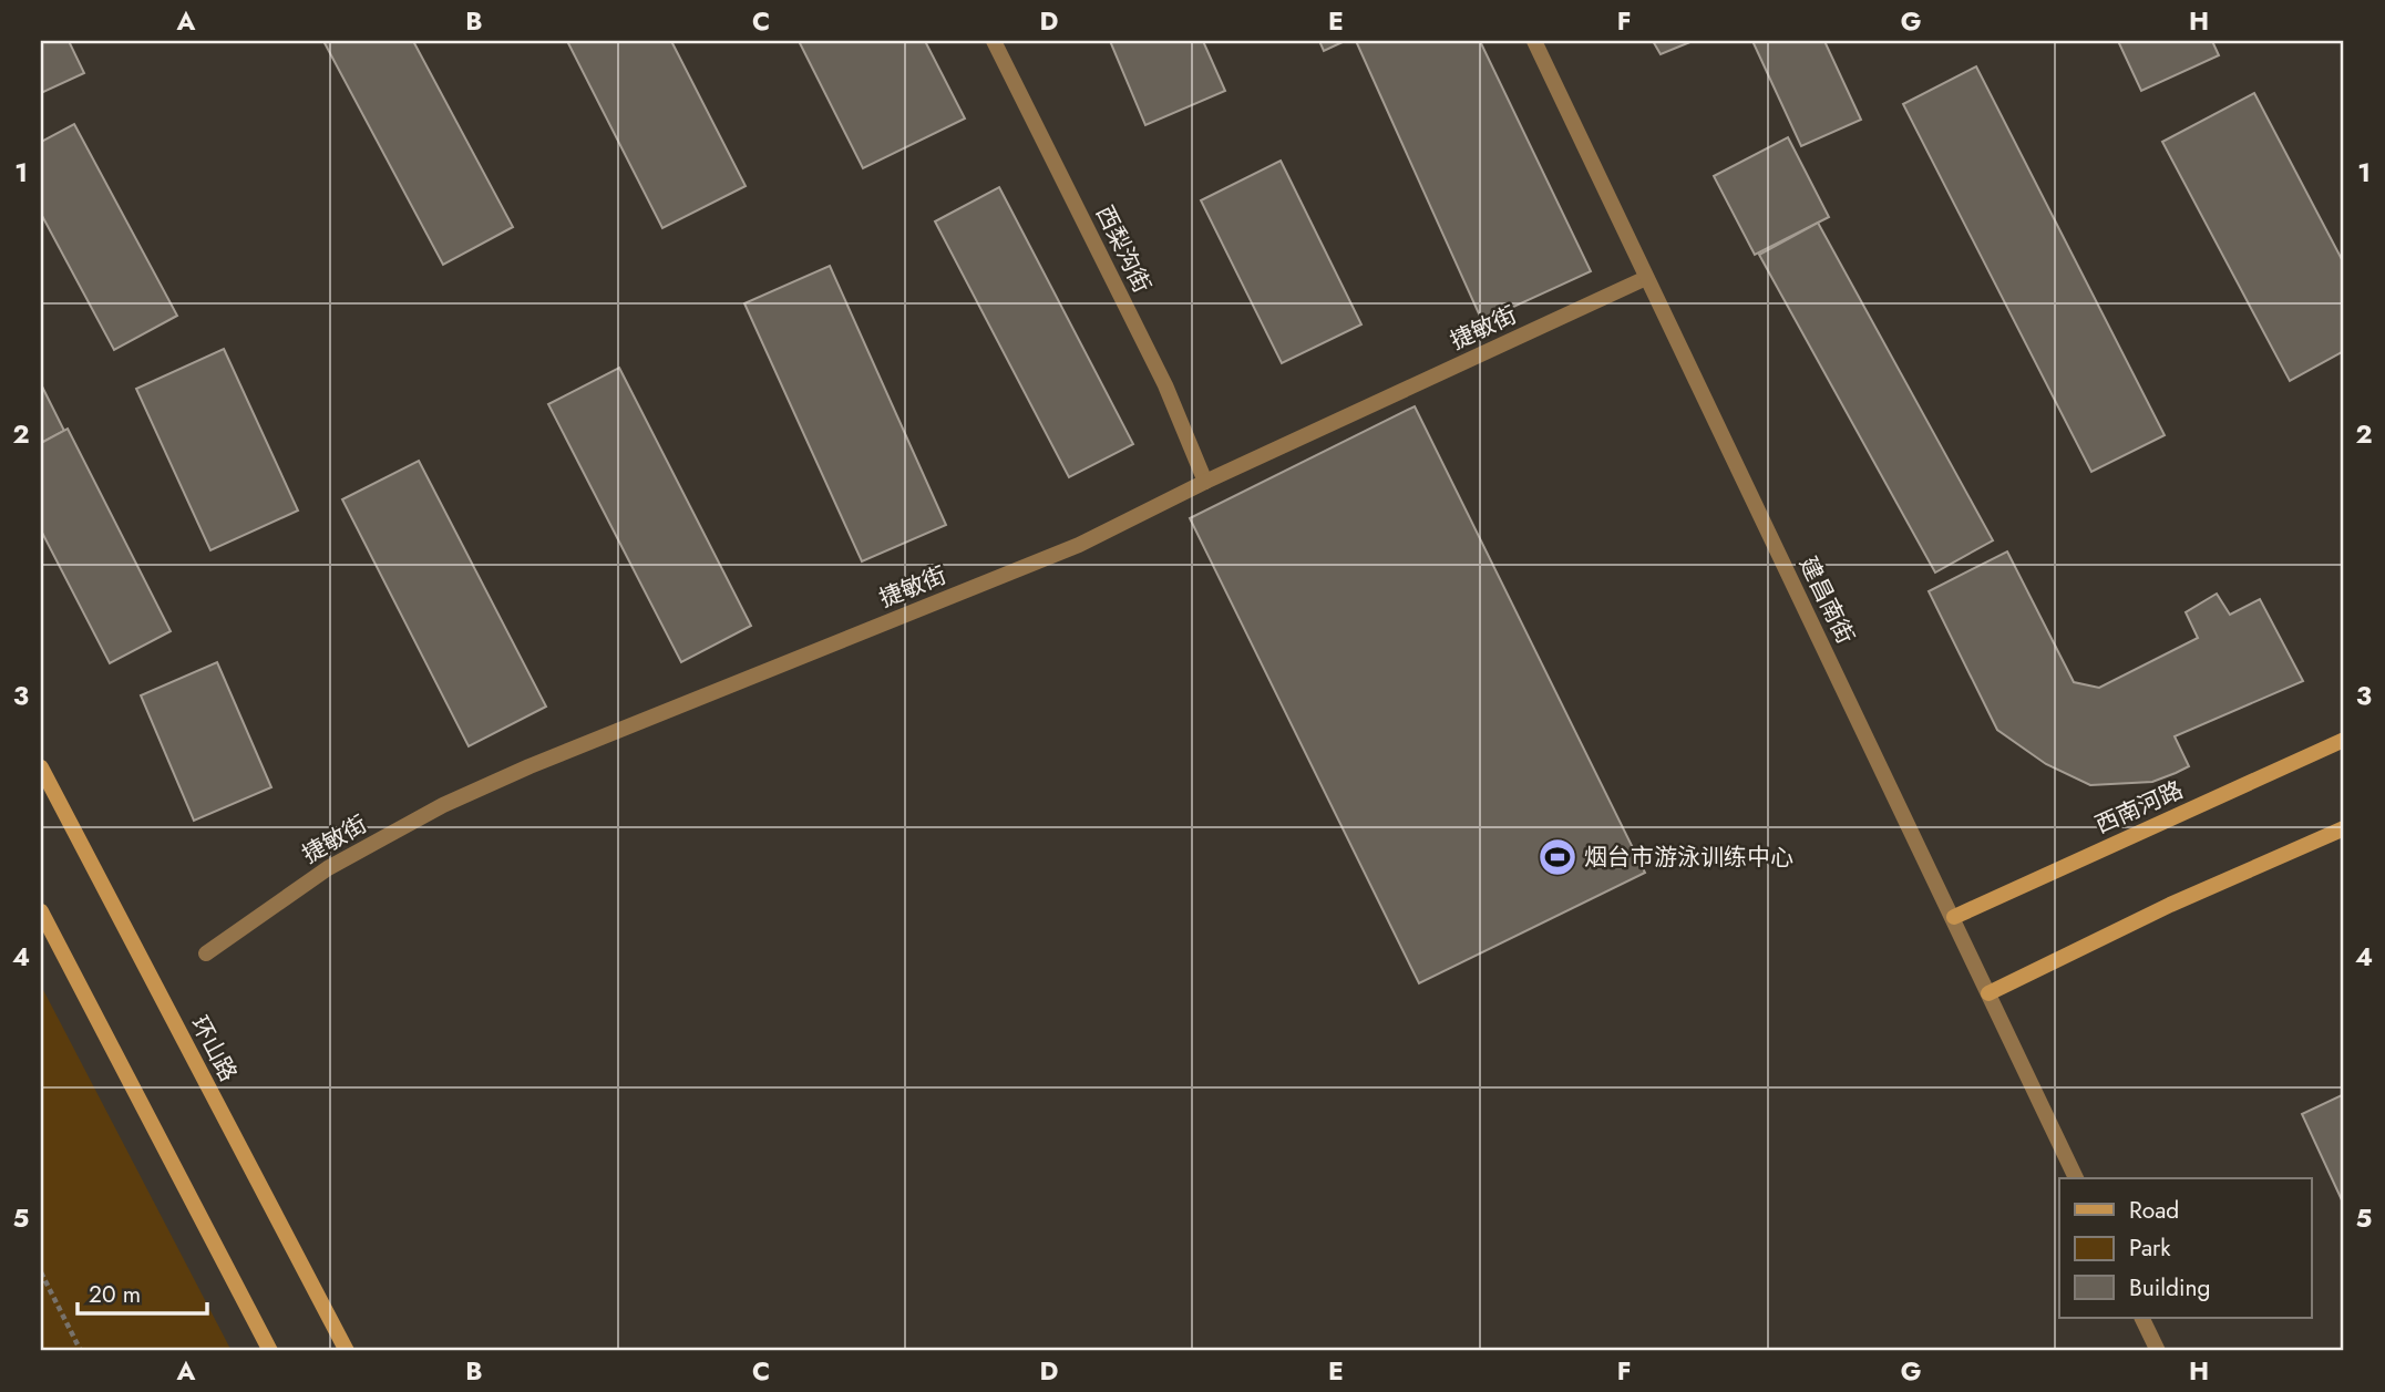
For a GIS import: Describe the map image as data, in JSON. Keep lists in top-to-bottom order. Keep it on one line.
{"streets":{"main road":["西南河路","环山路"],"street":["西梨沟街","捷敏街","建昌南街"]},"crossings":[["西梨沟街","捷敏街"],["捷敏街","建昌南街"],["建昌南街","西南河路"]],"places":{"sports":["烟台市游泳训练中心"]},"legend":["Road","Park","Building"],"scale_bar":"20 m","grid":{"columns":["A","B","C","D","E","F","G","H"],"rows":["1","2","3","4","5"]}}
